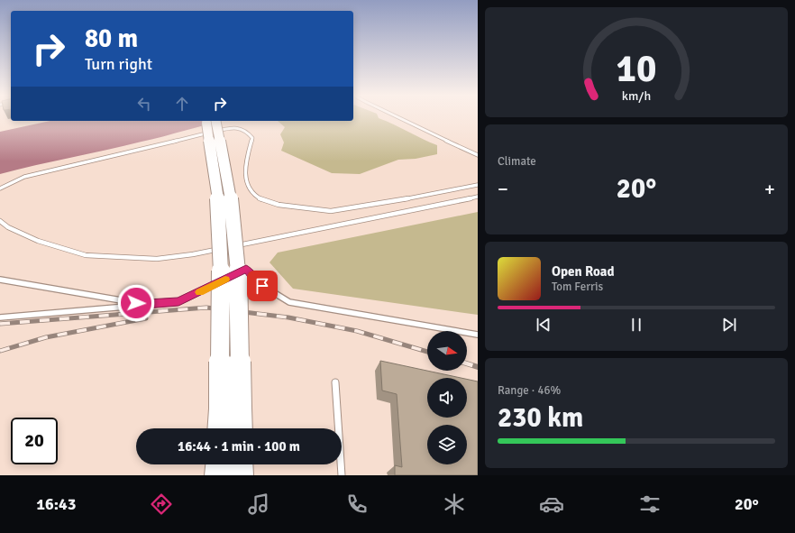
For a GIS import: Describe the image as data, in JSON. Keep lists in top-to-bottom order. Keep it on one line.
{"north":"right","page":{"turn":["80 m","Turn right"],"tile":["Climate",["Range · 46%","230 km"]],"heat":["−","20°","+"],"song":["Open Road","Tom Ferris"],"limit":"20","trip":"16:44 · 1 min · 100 m","tabs":["16:43","20°"],"gauge":["10","km/h"]}}
